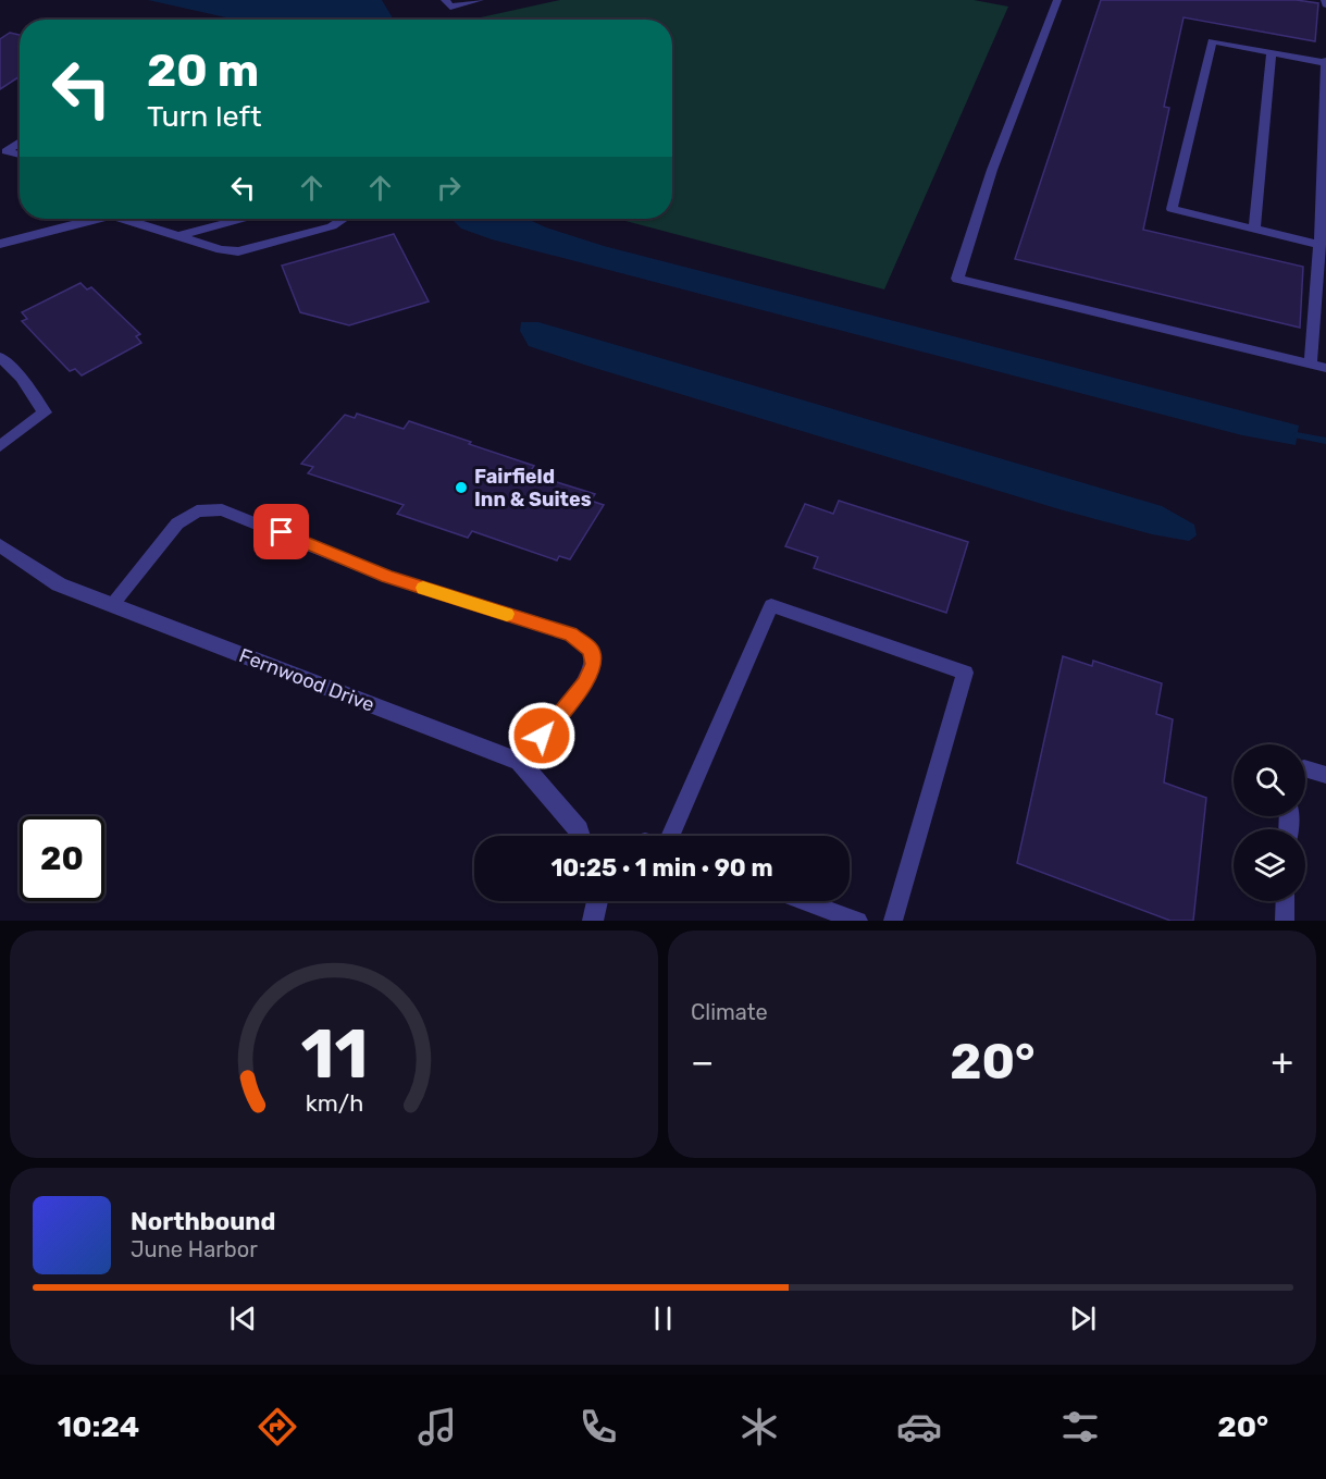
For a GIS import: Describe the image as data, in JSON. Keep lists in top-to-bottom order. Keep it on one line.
{"streets":{"street":["Fernwood Drive"]},"places":["Fairfield Inn & Suites"],"page":{"turn":["20 m","Turn left"],"limit":"20","trip":"10:25 · 1 min · 90 m","tile":"Climate","heat":["−","20°","+"],"song":["Northbound","June Harbor"],"tabs":["10:24","20°"],"gauge":["11","km/h"]}}
